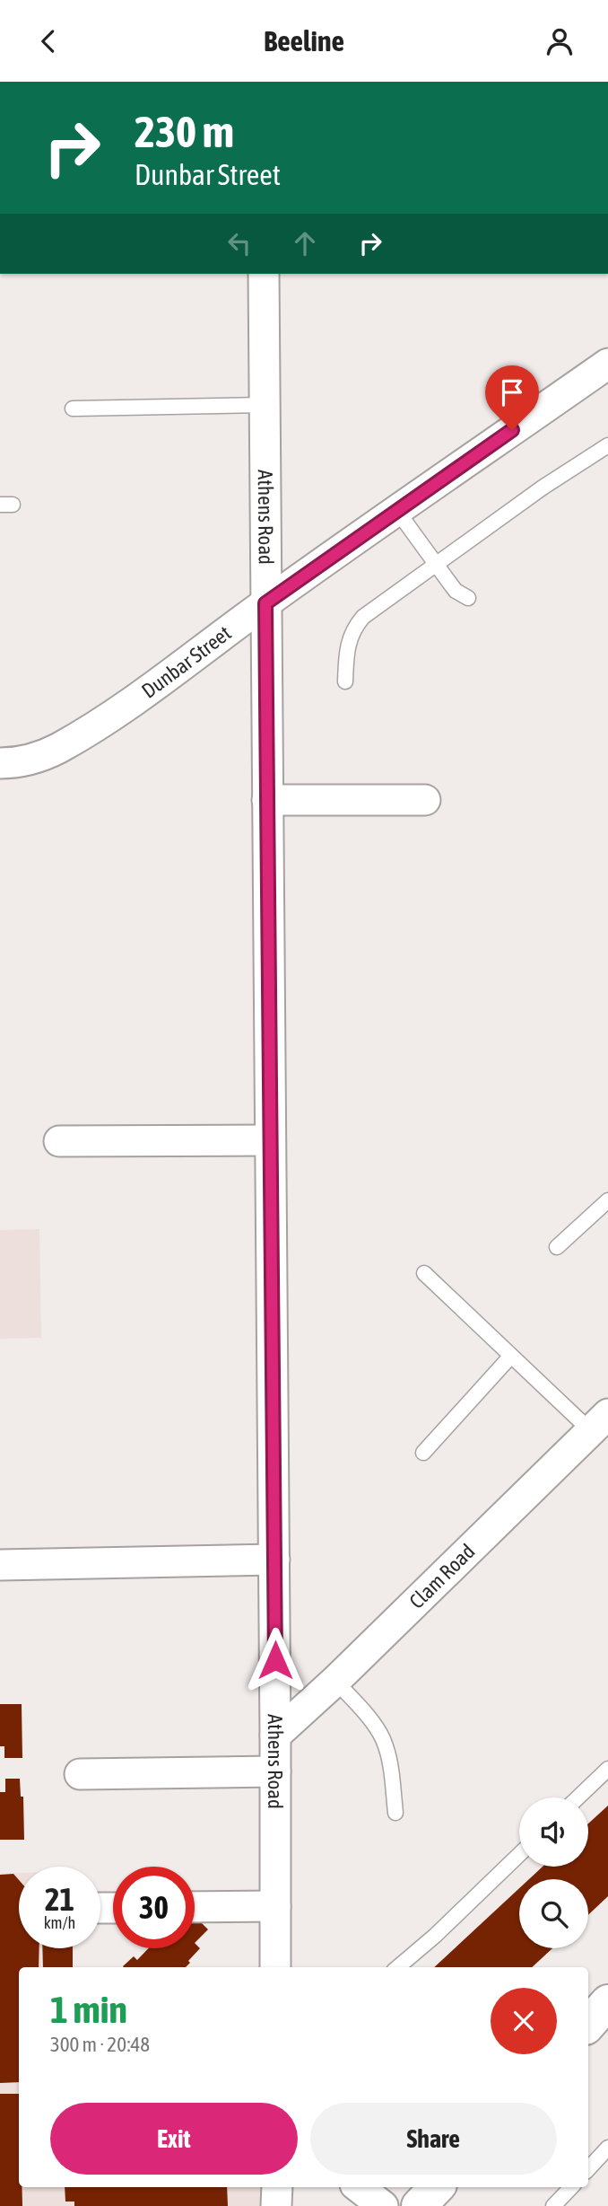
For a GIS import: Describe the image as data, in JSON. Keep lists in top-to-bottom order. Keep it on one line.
{"streets":{"street":["Athens Road","Dunbar Street","Clam Road"]},"crossings":[["Athens Road","Dunbar Street"],["Athens Road","Clam Road"]],"page":{"header":"Beeline","turn":["230 m","Dunbar Street"],"speed":"21 km/h","limit":"30","heading":["1 min","300 m · 20:48"],"buttons":["Exit","Share"]}}
